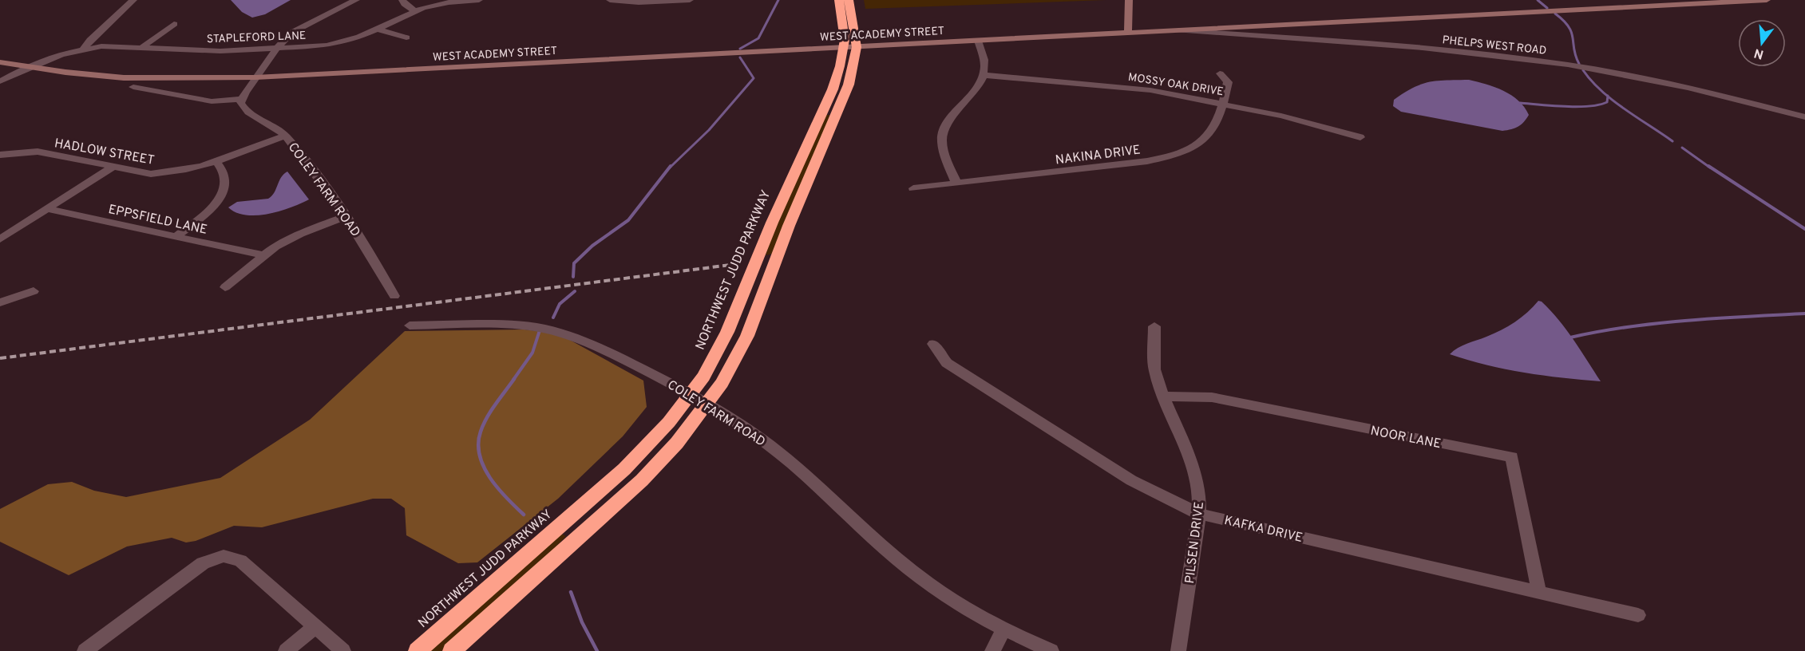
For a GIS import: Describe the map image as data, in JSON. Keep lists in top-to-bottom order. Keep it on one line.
{"streets":{"highway":["NORTHWEST JUDD PARKWAY"],"main road":["WEST ACADEMY STREET"],"street":["STAPLEFORD LANE","PHELPS WEST ROAD","MOSSY OAK DRIVE","HADLOW STREET","NAKINA DRIVE","COLEY FARM ROAD","EPPSFIELD LANE","NOOR LANE","KAFKA DRIVE","PILSEN DRIVE"]},"crossings":[["WEST ACADEMY STREET","STAPLEFORD LANE"],["WEST ACADEMY STREET","PHELPS WEST ROAD"],["WEST ACADEMY STREET","NORTHWEST JUDD PARKWAY"],["MOSSY OAK DRIVE","NAKINA DRIVE"],["HADLOW STREET","COLEY FARM ROAD"],["COLEY FARM ROAD","NORTHWEST JUDD PARKWAY"],["NOOR LANE","KAFKA DRIVE"],["NOOR LANE","PILSEN DRIVE"],["KAFKA DRIVE","PILSEN DRIVE"]],"north":"bottom"}
